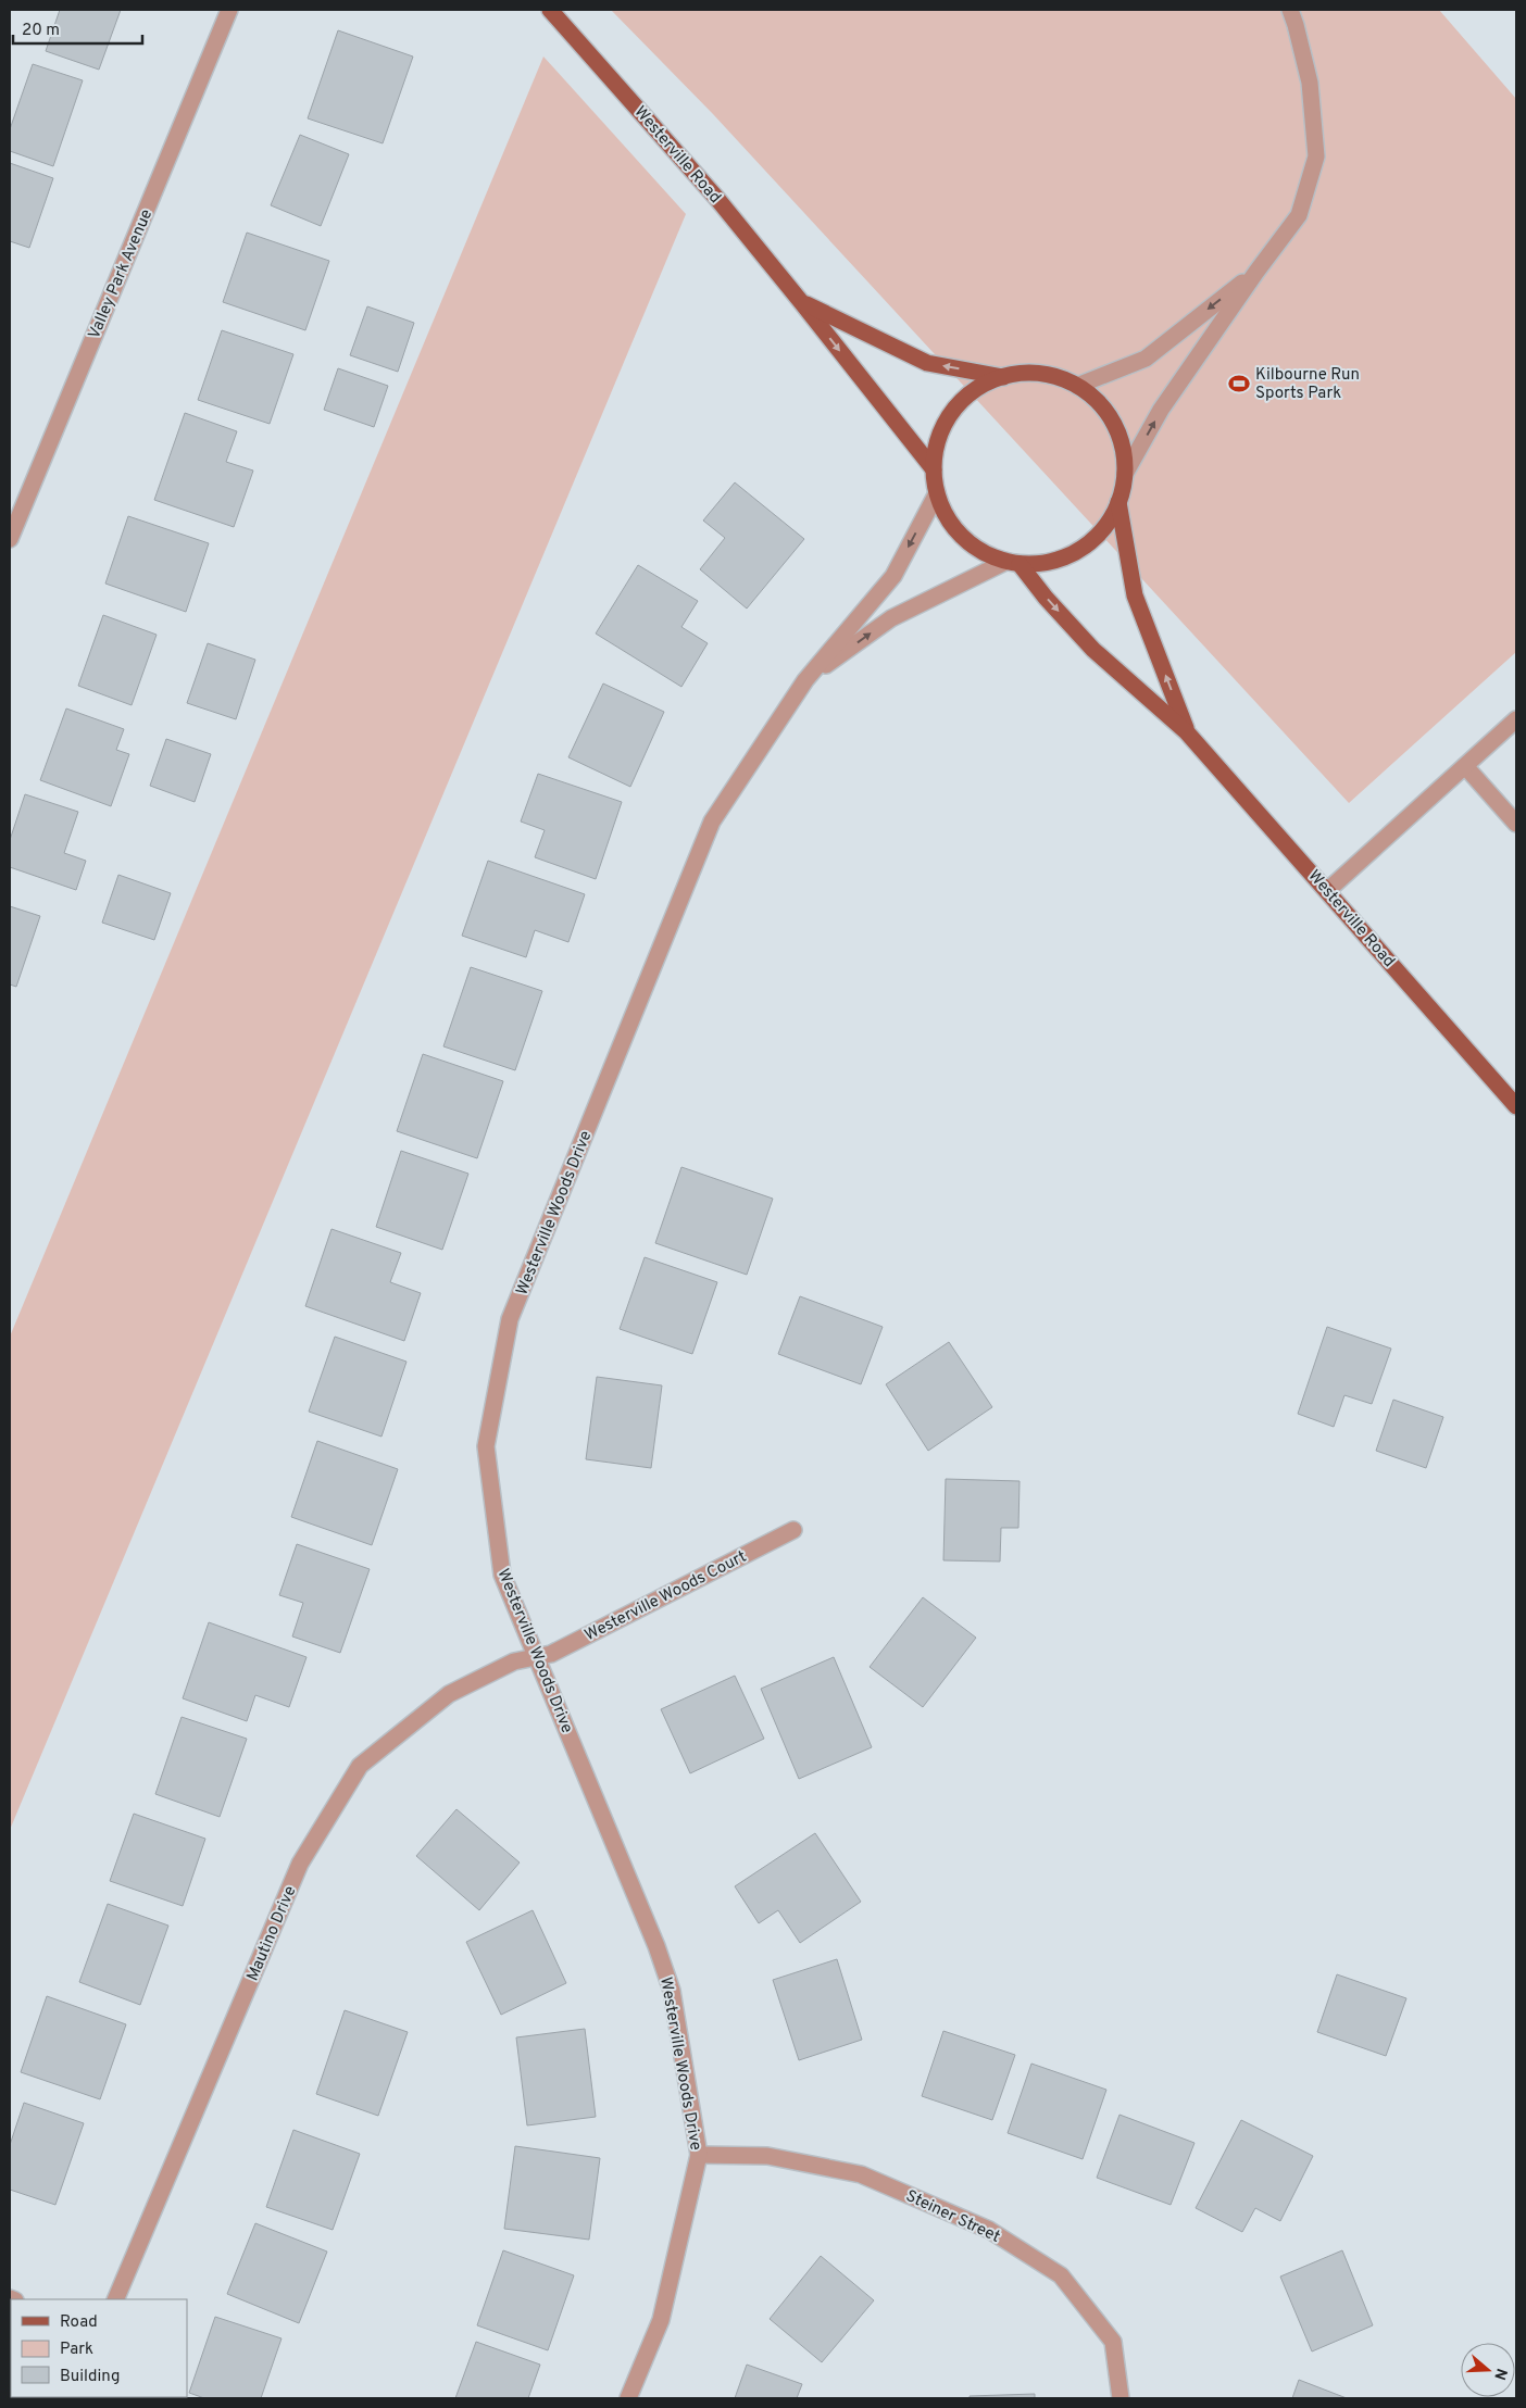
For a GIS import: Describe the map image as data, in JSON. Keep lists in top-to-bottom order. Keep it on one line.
{"streets":{"main road":["Westerville Road"],"street":["Valley Park Avenue","Westerville Woods Drive","Westerville Woods Court","Mautino Drive","Steiner Street"]},"crossings":[["Westerville Road","Westerville Woods Drive"],["Westerville Woods Drive","Westerville Woods Court"],["Westerville Woods Drive","Mautino Drive"],["Westerville Woods Drive","Steiner Street"],["Westerville Woods Court","Mautino Drive"]],"places":{"sports":["Kilbourne Run Sports Park"]},"legend":["Road","Park","Building"],"scale_bar":"20 m","north":"right"}
